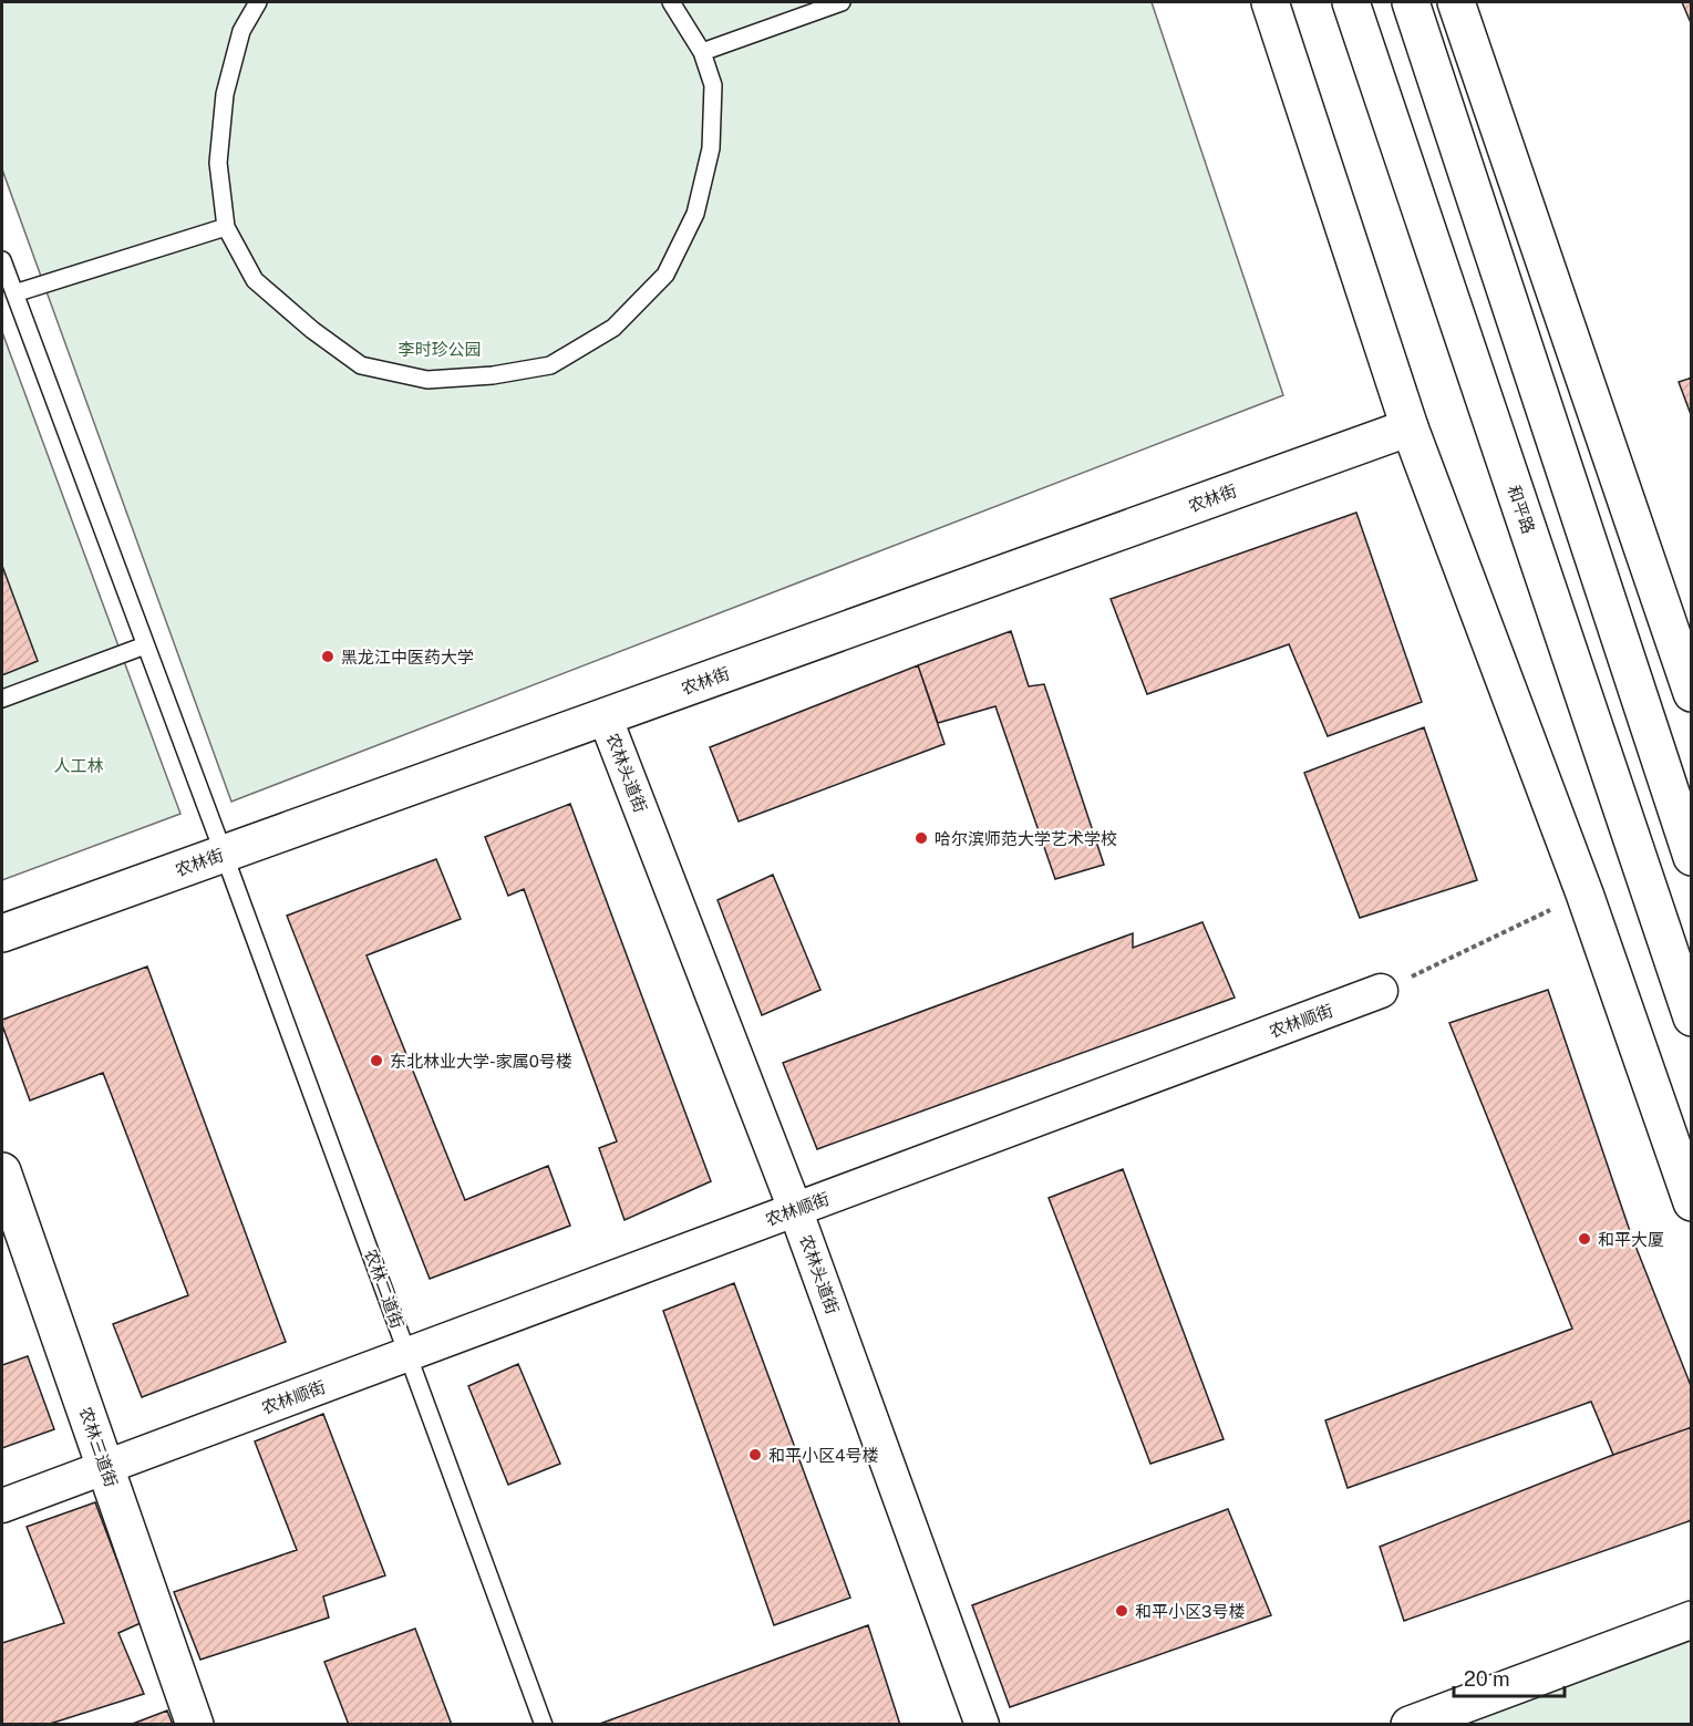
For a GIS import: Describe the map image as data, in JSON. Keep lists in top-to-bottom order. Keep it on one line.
{"streets":{"main road":["农林街","和平路","农林三道街"],"street":["农林头道街","农林顺街"],"lane":["农林二道街"]},"crossings":[["农林街","农林头道街"],["农林街","农林二道街"],["农林头道街","农林顺街"],["农林顺街","农林二道街"],["农林顺街","农林三道街"]],"parks":["李时珍公园","人工林"],"places":["黑龙江中医药大学","哈尔滨师范大学艺术学校","东北林业大学-家属0号楼","和平大厦","和平小区4号楼","和平小区3号楼"],"scale_bar":"20 m"}
